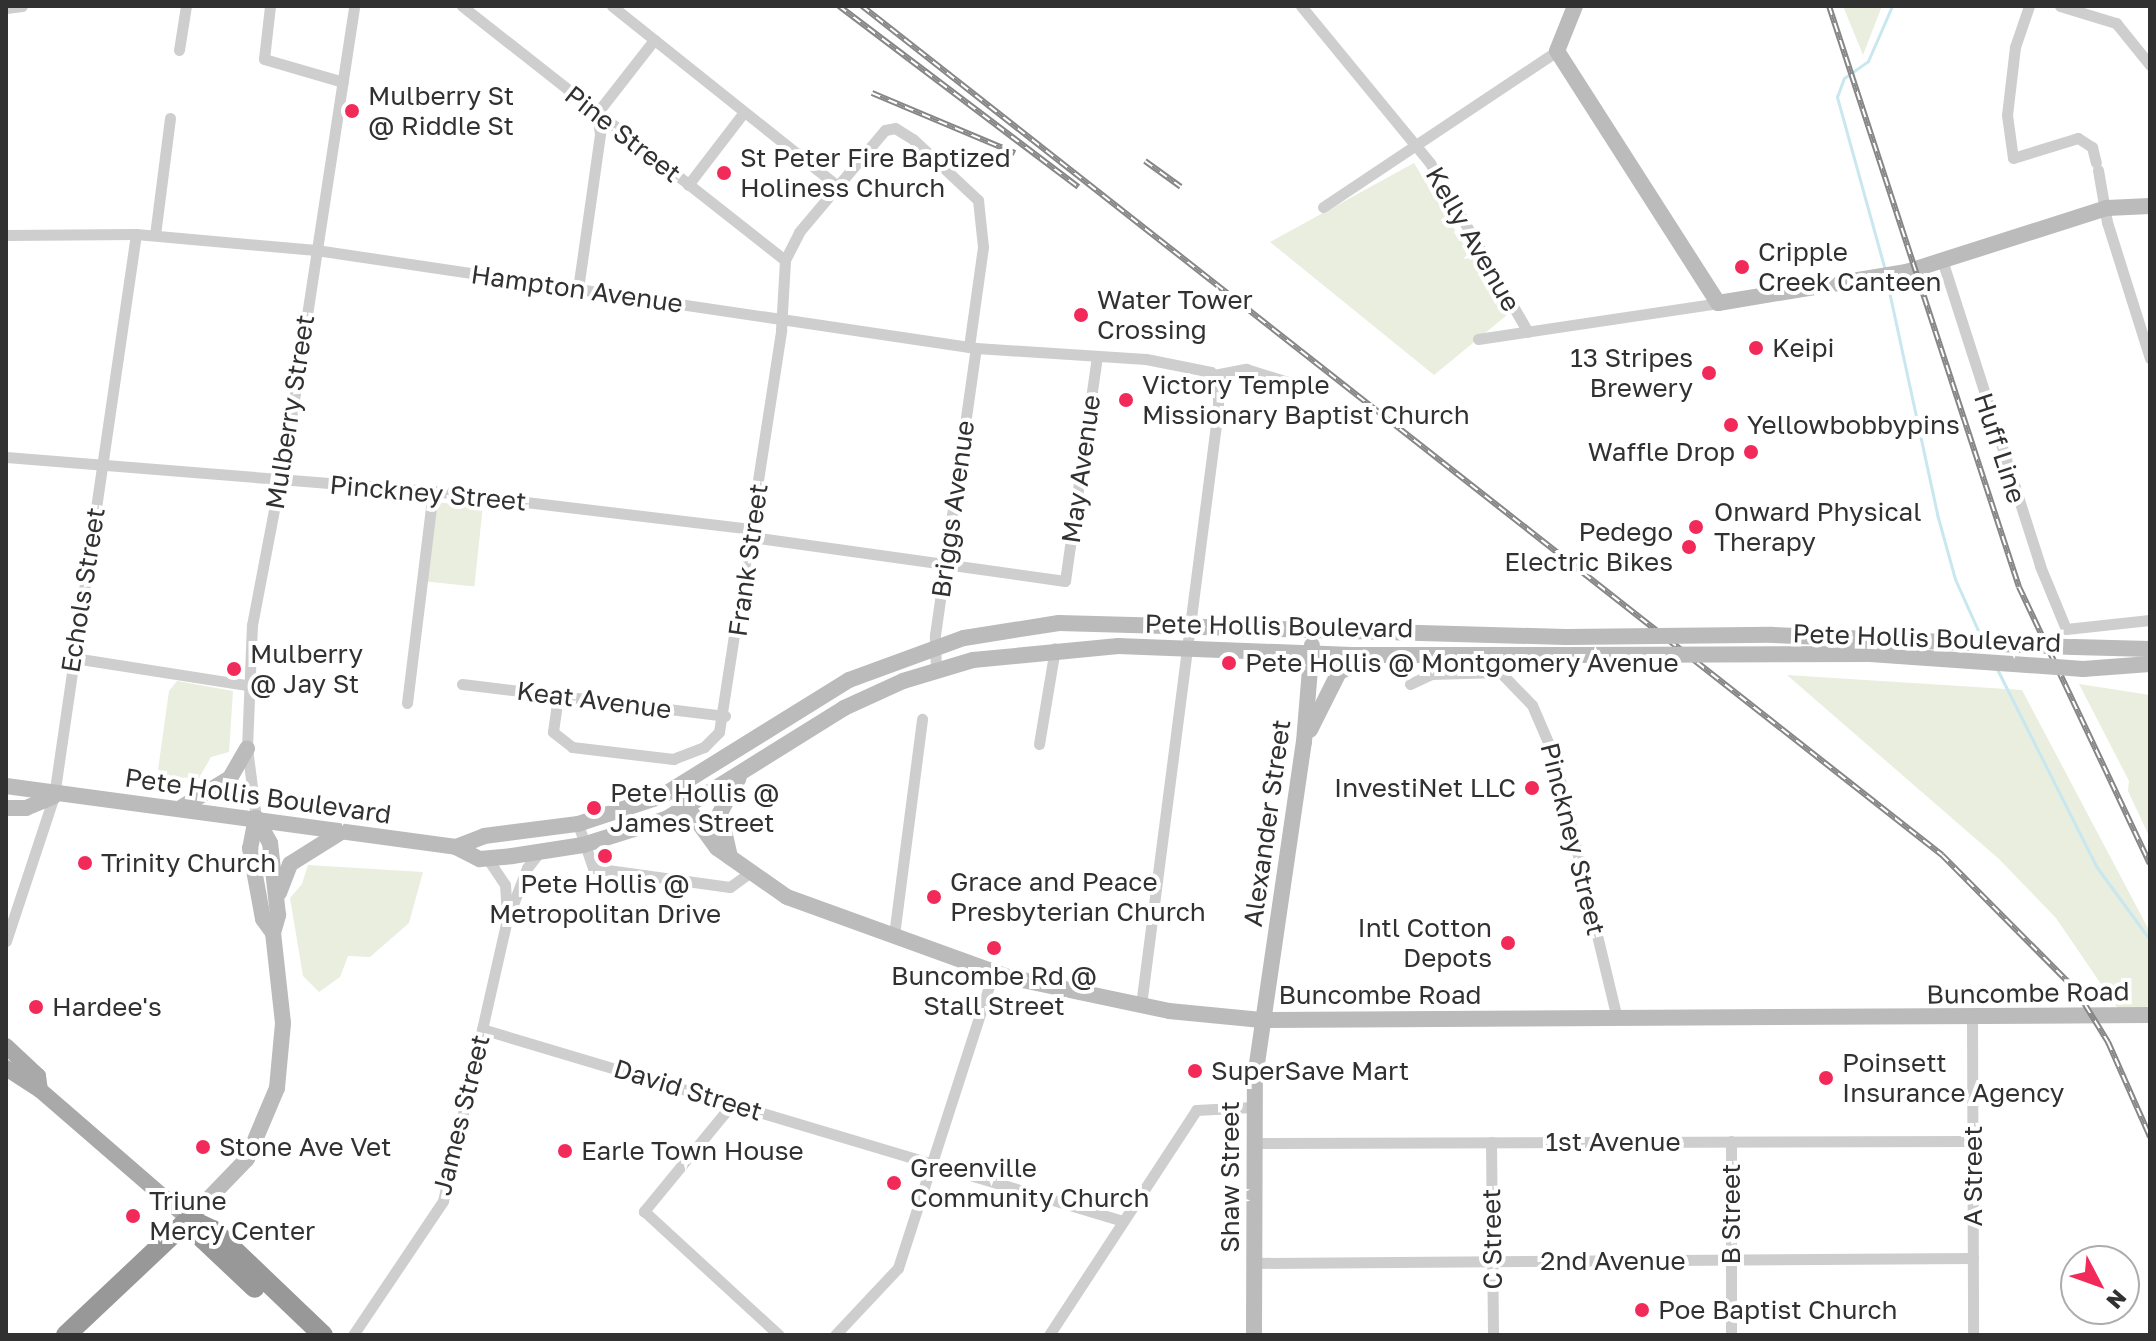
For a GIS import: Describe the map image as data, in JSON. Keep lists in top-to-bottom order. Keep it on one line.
{"streets":{"main road":["Pete Hollis Boulevard","Alexander Street","Buncombe Road","Shaw Street"],"street":["Pine Street","Kelly Avenue","Hampton Avenue","Mulberry Street","Huff Line","May Avenue","Pinckney Street","Briggs Avenue","Frank Street","Echols Street","Keat Avenue","David Street","James Street","1st Avenue","A Street","B Street","C Street","2nd Avenue"]},"crossings":[["Pine Street","Frank Street"],["Hampton Avenue","Mulberry Street"],["Hampton Avenue","May Avenue"],["Hampton Avenue","Briggs Avenue"],["Hampton Avenue","Frank Street"],["Hampton Avenue","Echols Street"],["Mulberry Street","Pinckney Street"],["Mulberry Street","Pete Hollis Boulevard"],["May Avenue","Pinckney Street"],["Pinckney Street","Briggs Avenue"],["Pinckney Street","Frank Street"],["Pinckney Street","Echols Street"],["Pinckney Street","Buncombe Road"],["Briggs Avenue","Pete Hollis Boulevard"],["Frank Street","Keat Avenue"],["Echols Street","Pete Hollis Boulevard"],["Pete Hollis Boulevard","Alexander Street"],["Pete Hollis Boulevard","Buncombe Road"],["Pete Hollis Boulevard","James Street"],["Alexander Street","Buncombe Road"],["Alexander Street","Shaw Street"],["Buncombe Road","A Street"],["Buncombe Road","Shaw Street"],["David Street","James Street"],["1st Avenue","A Street"],["1st Avenue","Shaw Street"],["1st Avenue","B Street"],["1st Avenue","C Street"],["A Street","2nd Avenue"],["Shaw Street","2nd Avenue"],["B Street","2nd Avenue"],["C Street","2nd Avenue"]],"places":["Mulberry St @ Riddle St","St Peter Fire Baptized Holiness Church","Cripple Creek Canteen","Water Tower Crossing","Keipi","13 Stripes Brewery","Victory Temple Missionary Baptist Church","Yellowbobbypins","Waffle Drop","Onward Physical Therapy","Pedego Electric Bikes","Pete Hollis @ Montgomery Avenue","Mulberry @ Jay St","InvestiNet LLC","Pete Hollis @ James Street","Pete Hollis @ Metropolitan Drive","Trinity Church","Grace and Peace Presbyterian Church","Intl Cotton Depots","Buncombe Rd @ Stall Street","Hardee's","SuperSave Mart","Poinsett Insurance Agency","Stone Ave Vet","Earle Town House","Greenville Community Church","Triune Mercy Center","Poe Baptist Church"],"north":"bottom right"}
